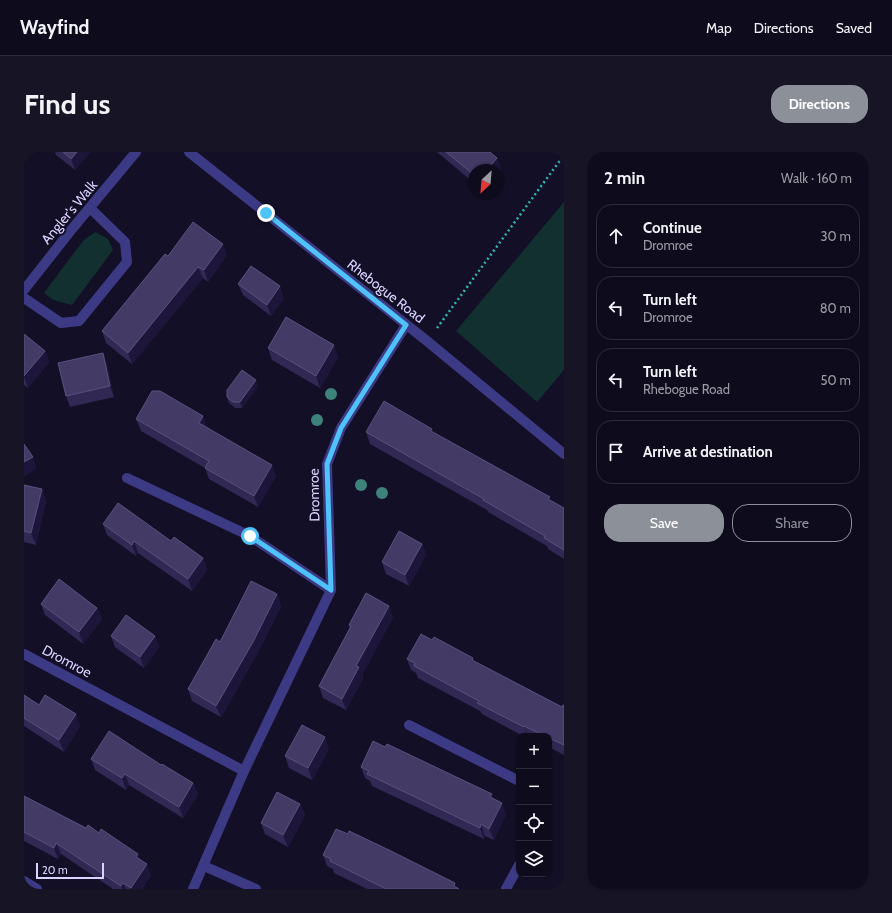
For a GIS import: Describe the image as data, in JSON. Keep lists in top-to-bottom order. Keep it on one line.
{"streets":{"street":["Angler's Walk","Rhebogue Road","Dromroe"]},"crossings":[["Rhebogue Road","Dromroe"]],"scale_bar":"20 m","north":"bottom left","page":{"header":"Wayfind","nav":["Map","Directions","Saved"],"buttons":["Directions",["Save","Share"]],"title":"Find us","heading":["2 min","Walk · 160 m"],"list":[["Continue","Dromroe","30 m"],["Turn left","Dromroe","80 m"],["Turn left","Rhebogue Road","50 m"],"Arrive at destination"],"map_buttons":["+","−"],"scale":"20 m"}}
